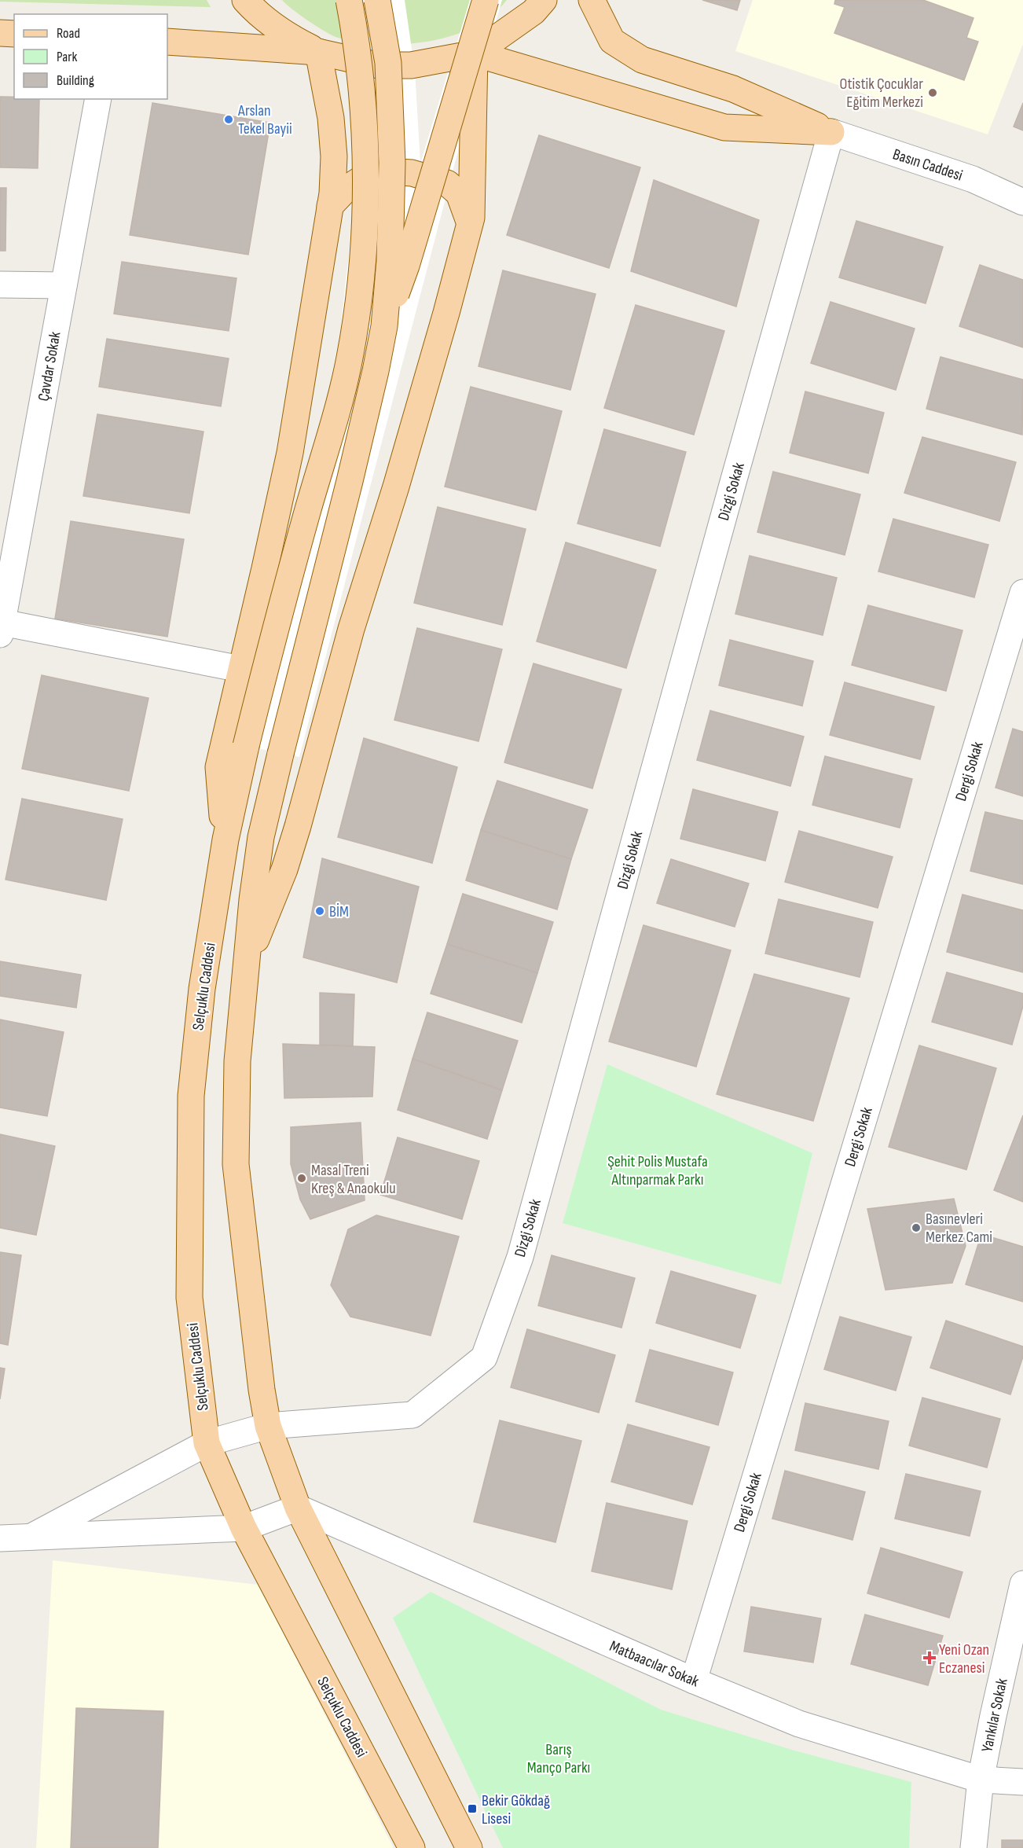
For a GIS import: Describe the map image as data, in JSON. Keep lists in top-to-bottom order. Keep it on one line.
{"streets":{"main road":["Selçuklu Caddesi"],"street":["Basın Caddesi","Çavdar Sokak","Dizgi Sokak","Dergi Sokak","Matbaacılar Sokak","Yankılar Sokak"]},"crossings":[["Basın Caddesi","Dizgi Sokak"],["Dizgi Sokak","Selçuklu Caddesi"],["Dergi Sokak","Matbaacılar Sokak"],["Matbaacılar Sokak","Yankılar Sokak"]],"parks":["Şehit Polis Mustafa Altınparmak Parkı","Barış Manço Parkı"],"places":{"other":["Otistik Çocuklar Eğitim Merkezi","Arslan Tekel Bayii","BİM","Masal Treni Kreş & Anaokulu","Basınevleri Merkez Cami"],"health":["Yeni Ozan Eczanesi"],"transit":["Bekir Gökdağ Lisesi"]},"legend":["Road","Park","Building"]}
